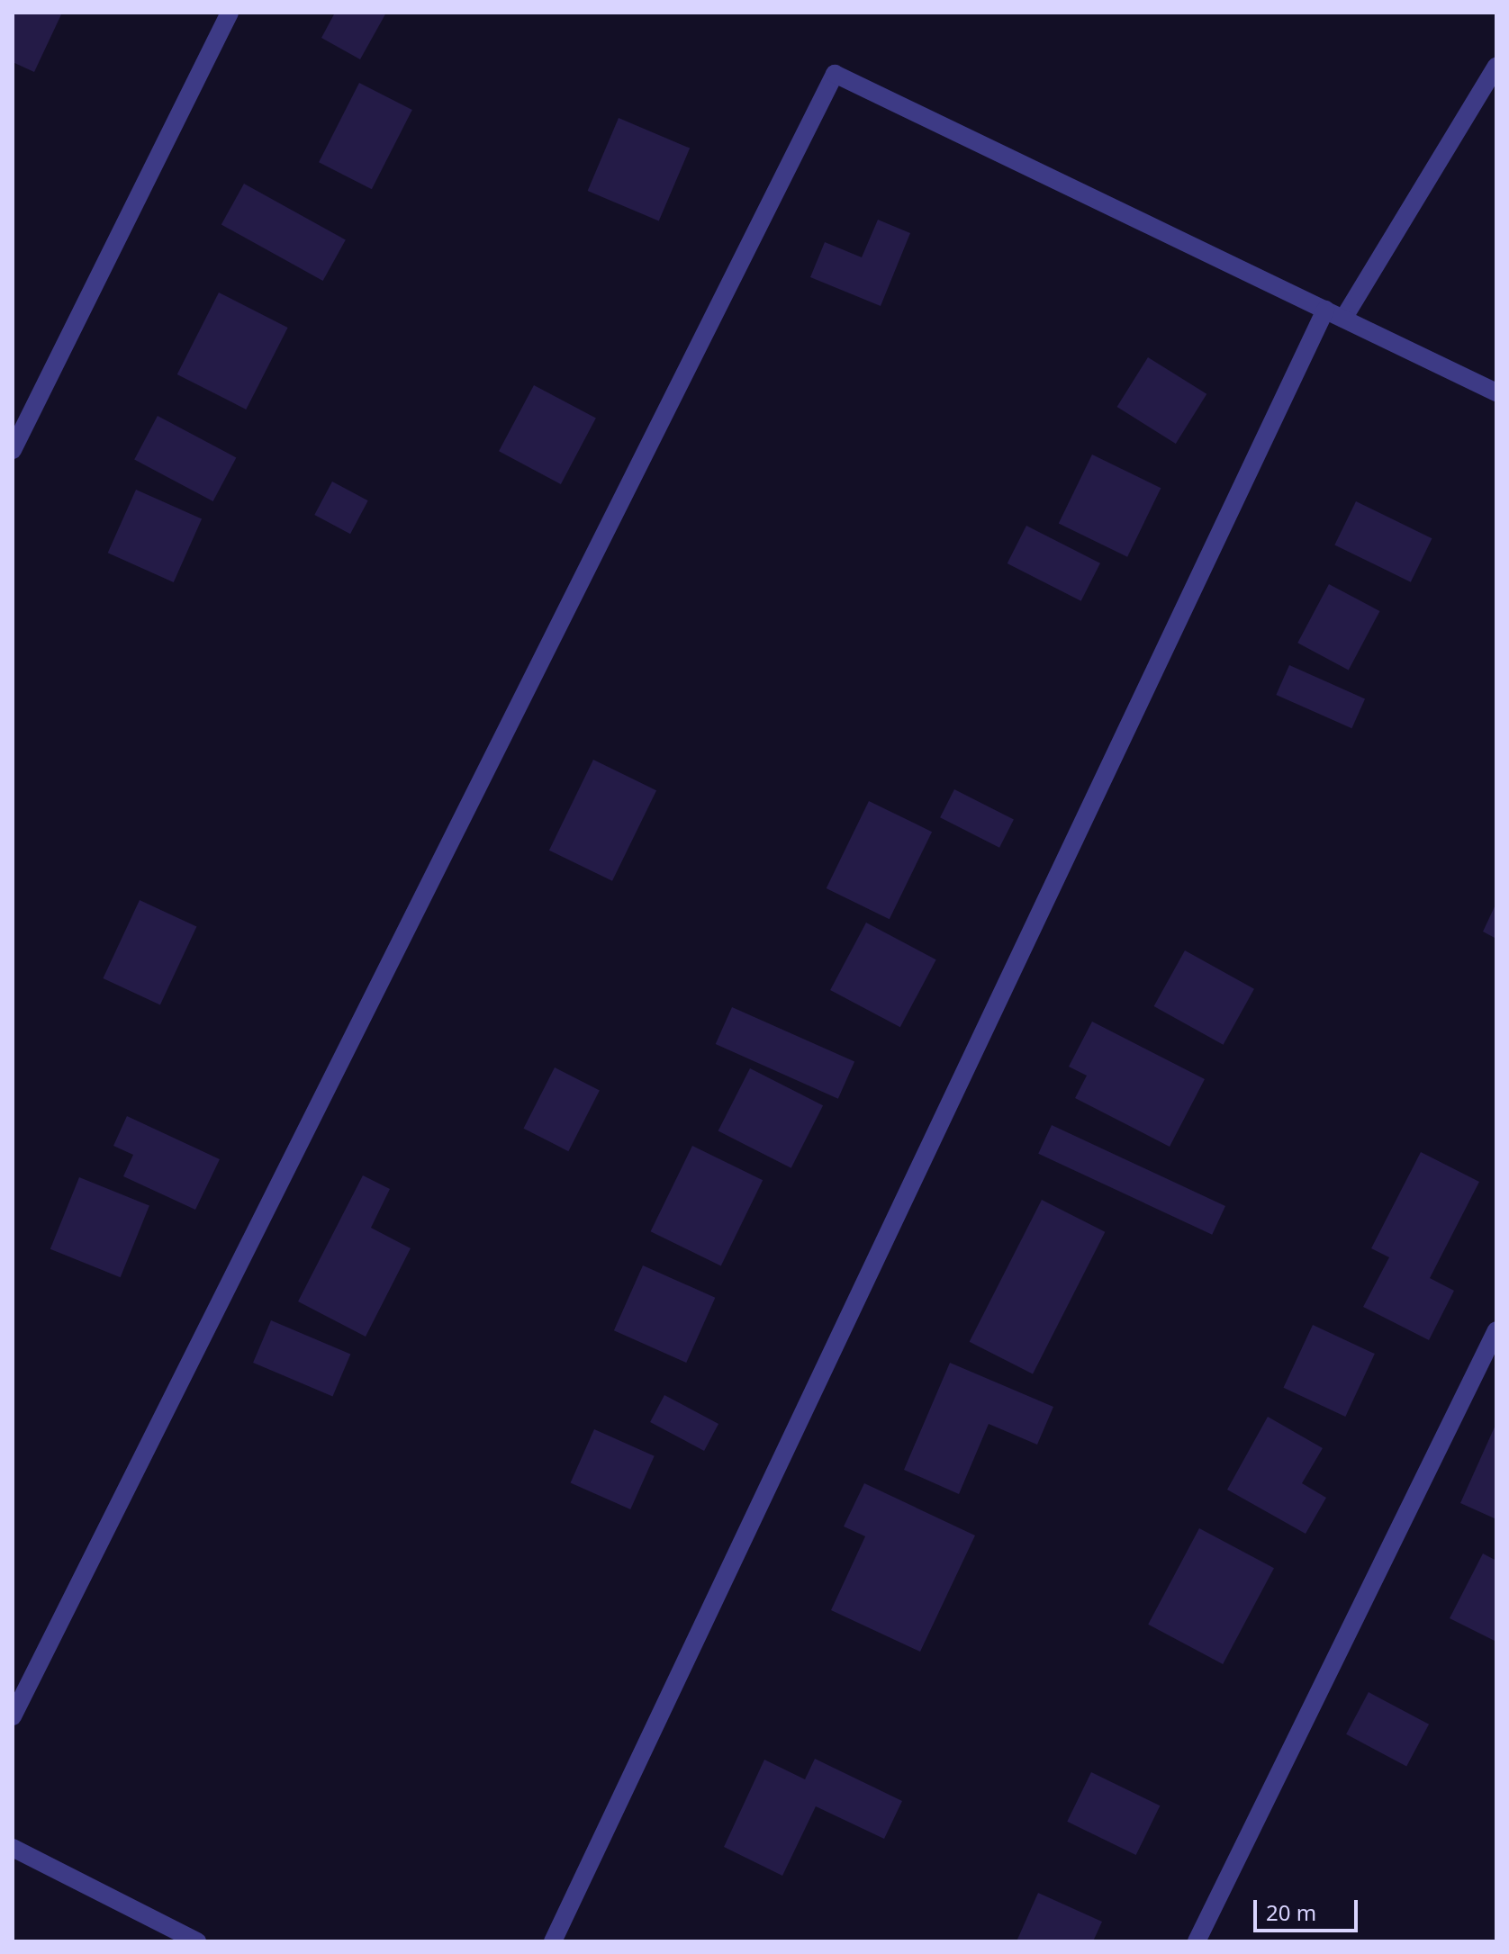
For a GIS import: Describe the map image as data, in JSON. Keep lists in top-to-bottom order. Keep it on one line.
{"scale_bar":"20 m"}
